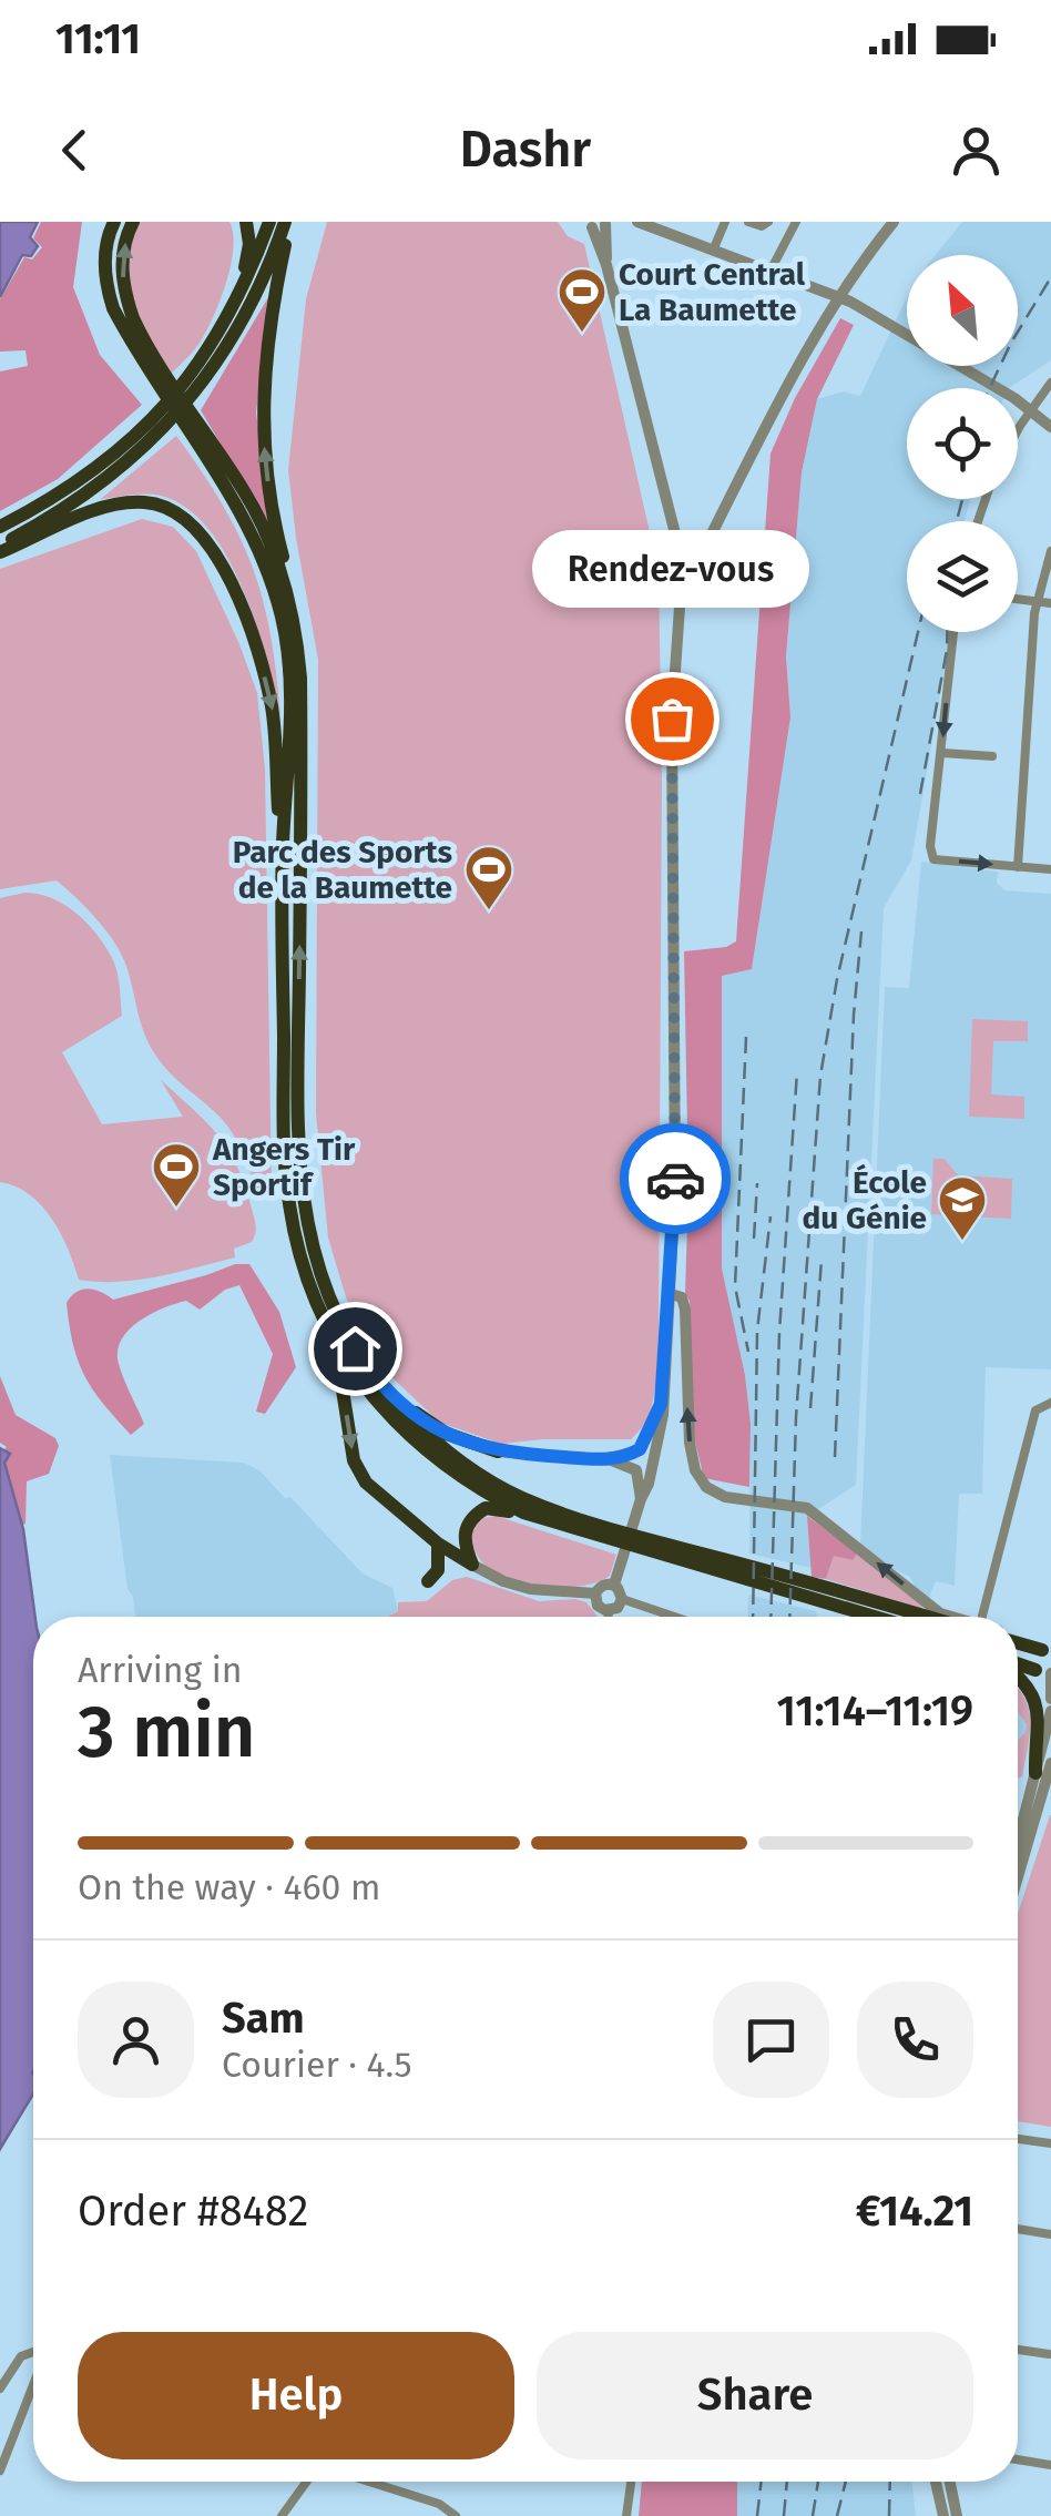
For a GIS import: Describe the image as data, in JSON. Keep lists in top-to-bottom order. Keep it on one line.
{"places":{"sports":["Court Central La Baumette","Parc des Sports de la Baumette","Angers Tir Sportif"],"other":["Rendez-vous"],"school or university":["École du Génie"]},"north":"top left","page":{"status":"11:11","header":"Dashr","bubble":"Rendez-vous","heading":["3 min","Arriving in","11:14–11:19"],"panel":["Sam","Courier · 4.5","Order #8482","€14.21"],"bar":"On the way · 460 m","buttons":["Help","Share"]}}
